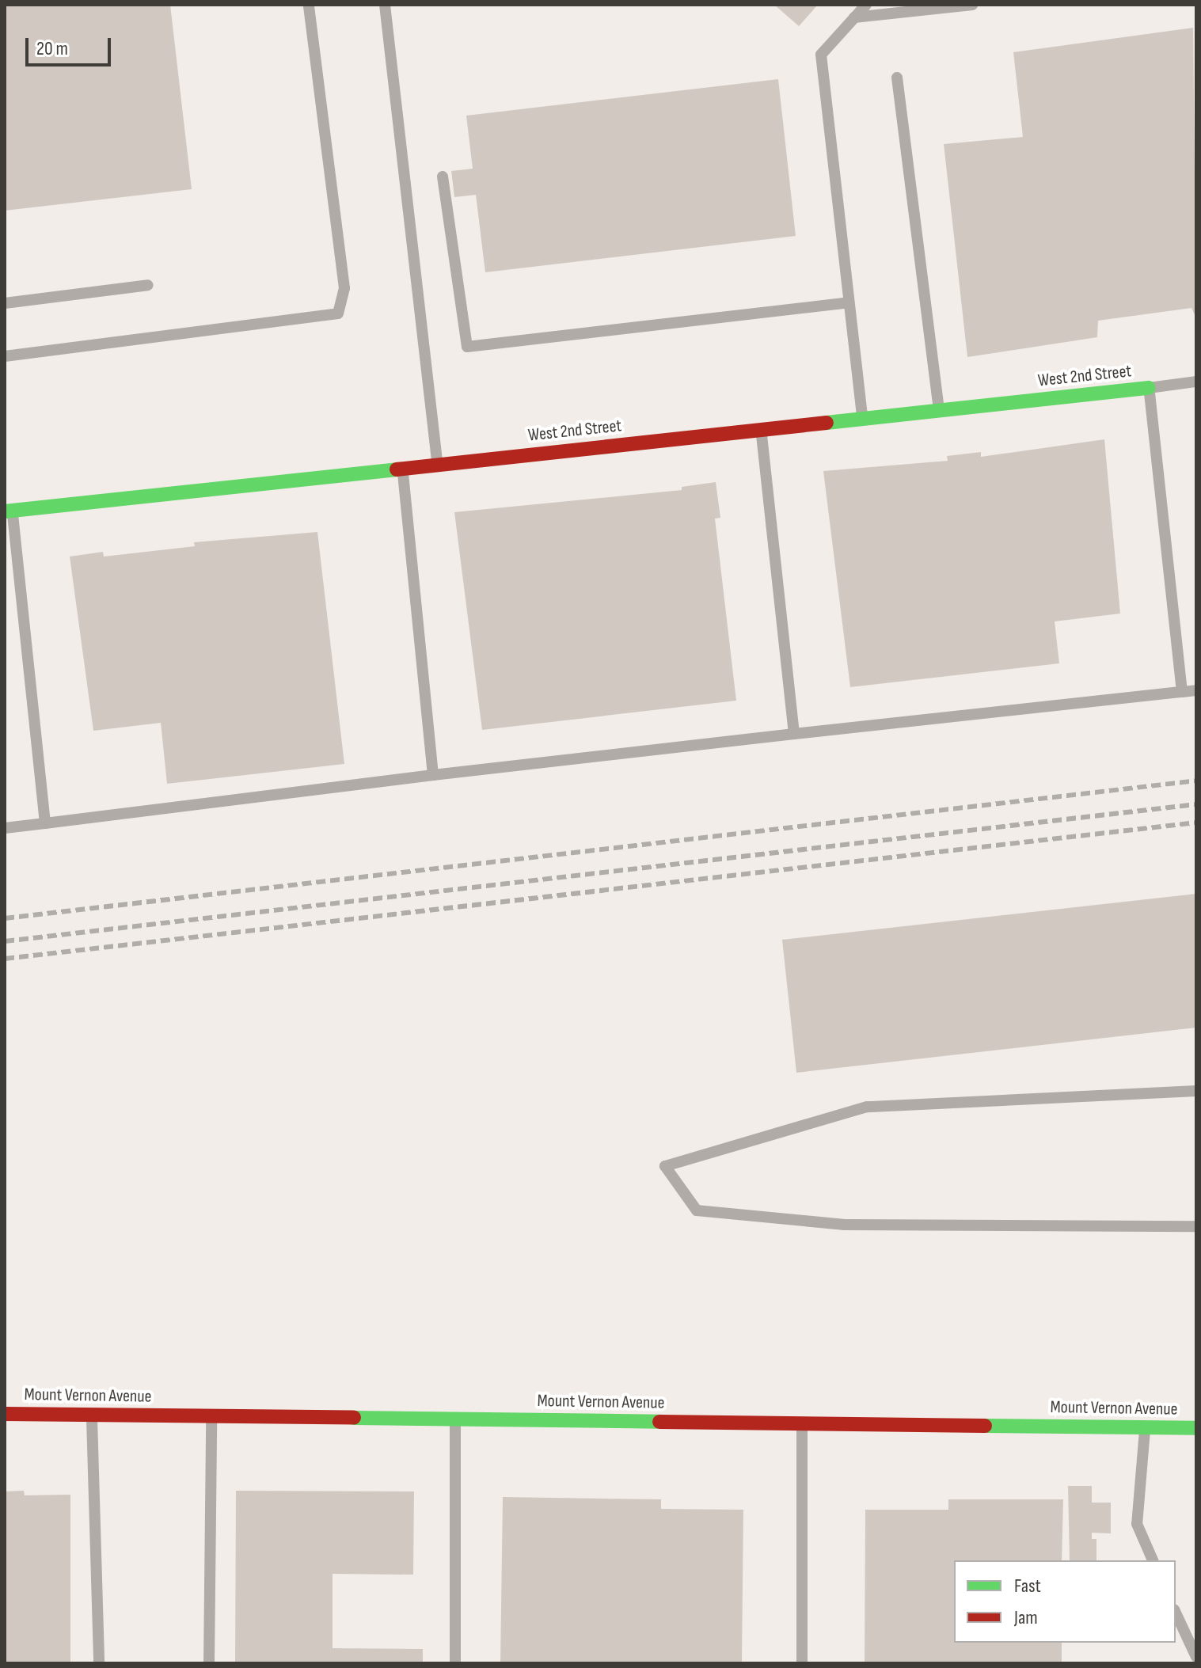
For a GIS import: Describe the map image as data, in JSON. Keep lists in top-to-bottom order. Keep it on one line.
{"streets":{"street":["West 2nd Street","Mount Vernon Avenue"]},"legend":["Fast","Jam"],"scale_bar":"20 m"}
